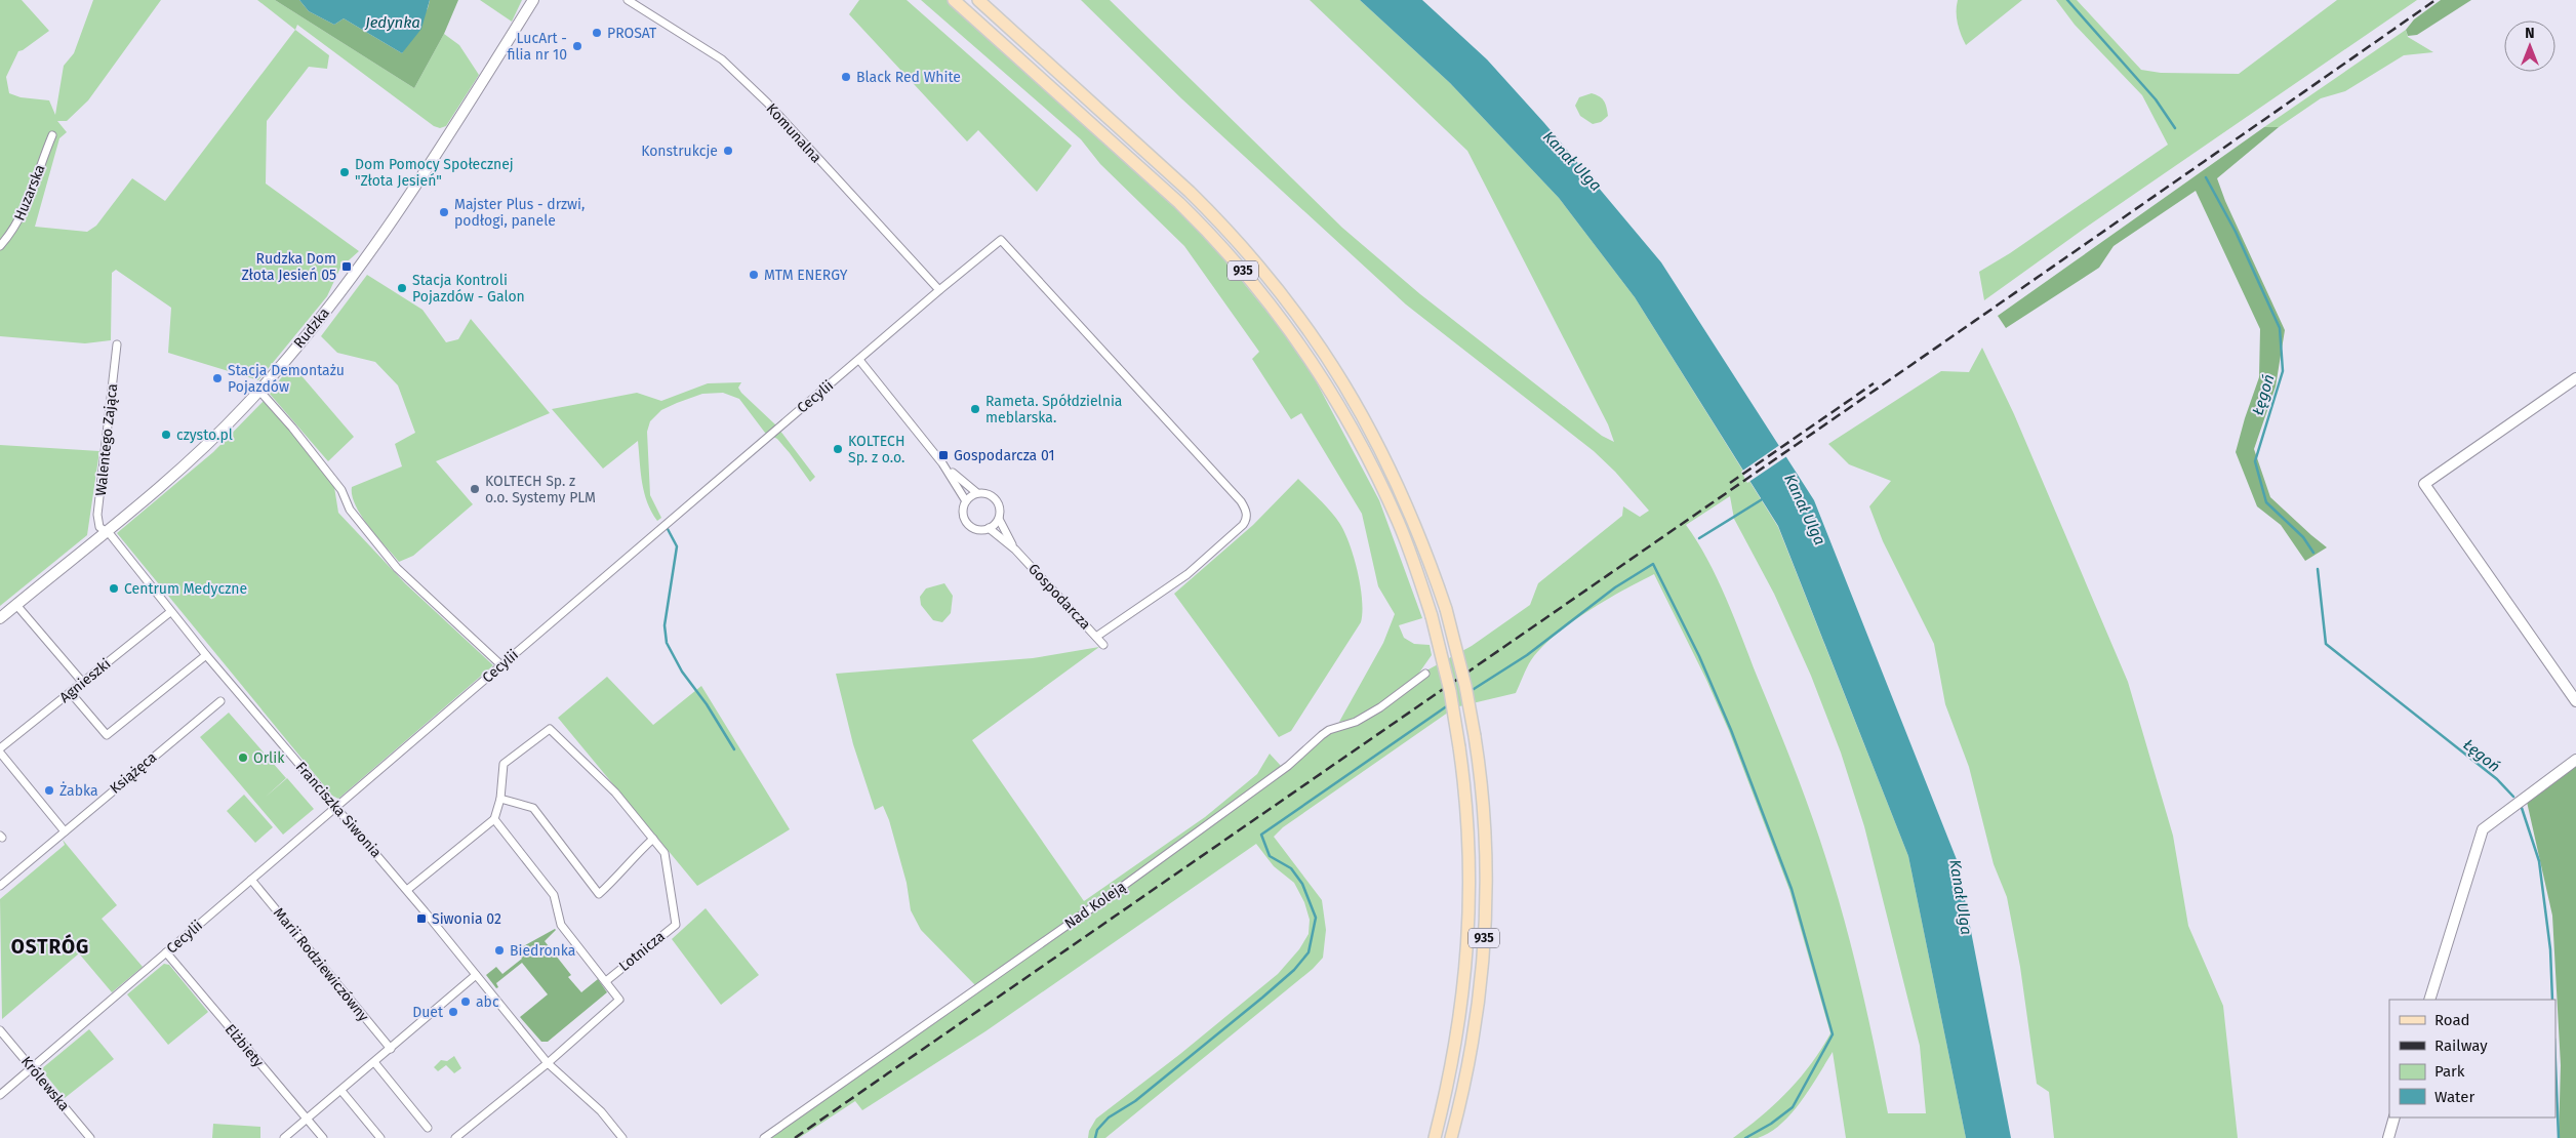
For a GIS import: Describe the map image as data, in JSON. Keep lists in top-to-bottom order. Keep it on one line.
{"streets":{"main road":["935"],"street":["Komunalna","Huzarska","Rudzka","Cecylii","Walentego Zająca","Gospodarcza","Agnieszki","Książęca","Franciszka Siwonia","Nad Koleją","Lotnicza","Marii Rodziewiczówny","Elżbiety","Królewska"]},"crossings":[["Komunalna","Cecylii"],["Rudzka","Walentego Zająca"],["Rudzka","Franciszka Siwonia"],["Cecylii","Gospodarcza"],["Cecylii","Franciszka Siwonia"],["Cecylii","Marii Rodziewiczówny"],["Cecylii","Elżbiety"],["Cecylii","Królewska"],["Walentego Zająca","Franciszka Siwonia"],["Agnieszki","Franciszka Siwonia"],["Franciszka Siwonia","Lotnicza"]],"districts":["OSTRÓG"],"water":["Jedynka","Kanał Ulga","Łęgoń"],"places":{"other":["PROSAT","LucArt - filia nr 10","Black Red White","Konstrukcje","Dom Pomocy Społecznej \"Złota Jesień\"","Majster Plus - drzwi, podłogi, panele","MTM ENERGY","Stacja Kontroli Pojazdów - Galon","Stacja Demontażu Pojazdów","Rameta. Spółdzielnia meblarska.","czysto.pl","KOLTECH Sp. z o.o.","KOLTECH Sp. z o.o. Systemy PLM","Centrum Medyczne","Orlik","Żabka","Biedronka","abc","Duet"],"transit":["Rudzka Dom Złota Jesień 05","Gospodarcza 01","Siwonia 02"]},"legend":["Road","Railway","Park","Water"],"north":"top"}
